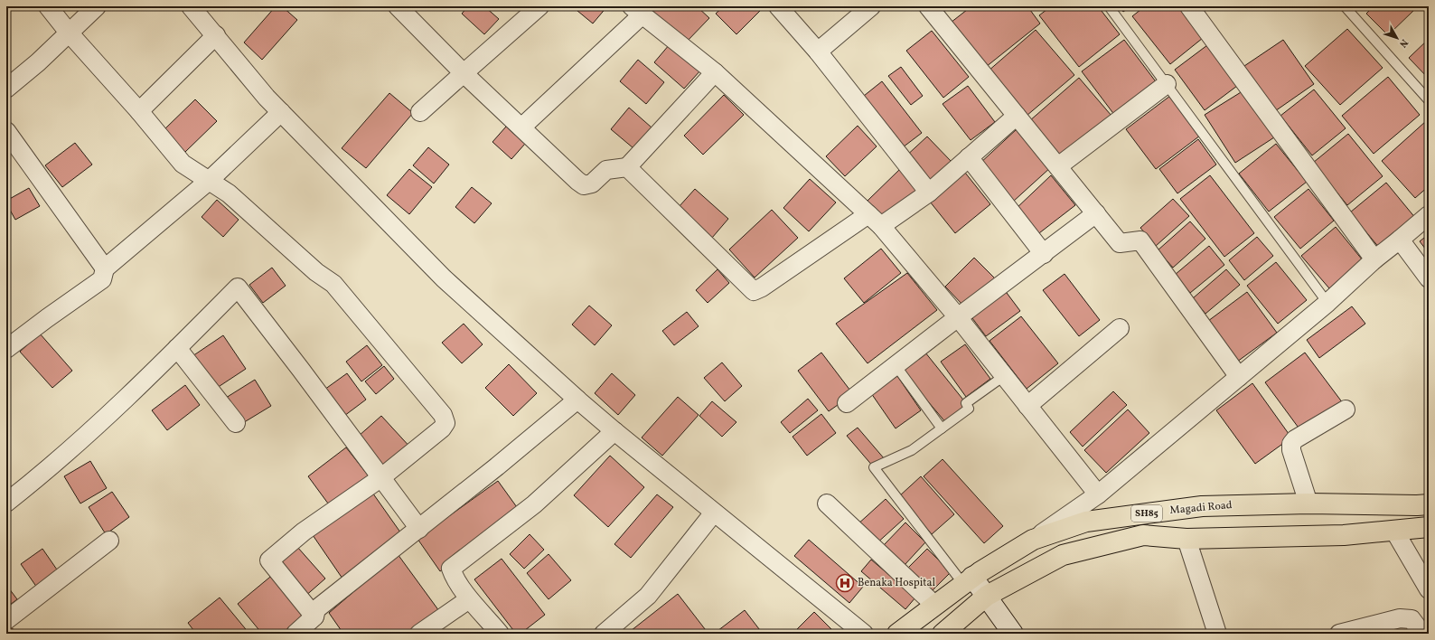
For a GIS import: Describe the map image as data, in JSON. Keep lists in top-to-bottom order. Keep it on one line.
{"streets":{"main road":["Magadi Road","SH85"]},"places":{"hospital":["Benaka Hospital"]},"north":"bottom right"}
